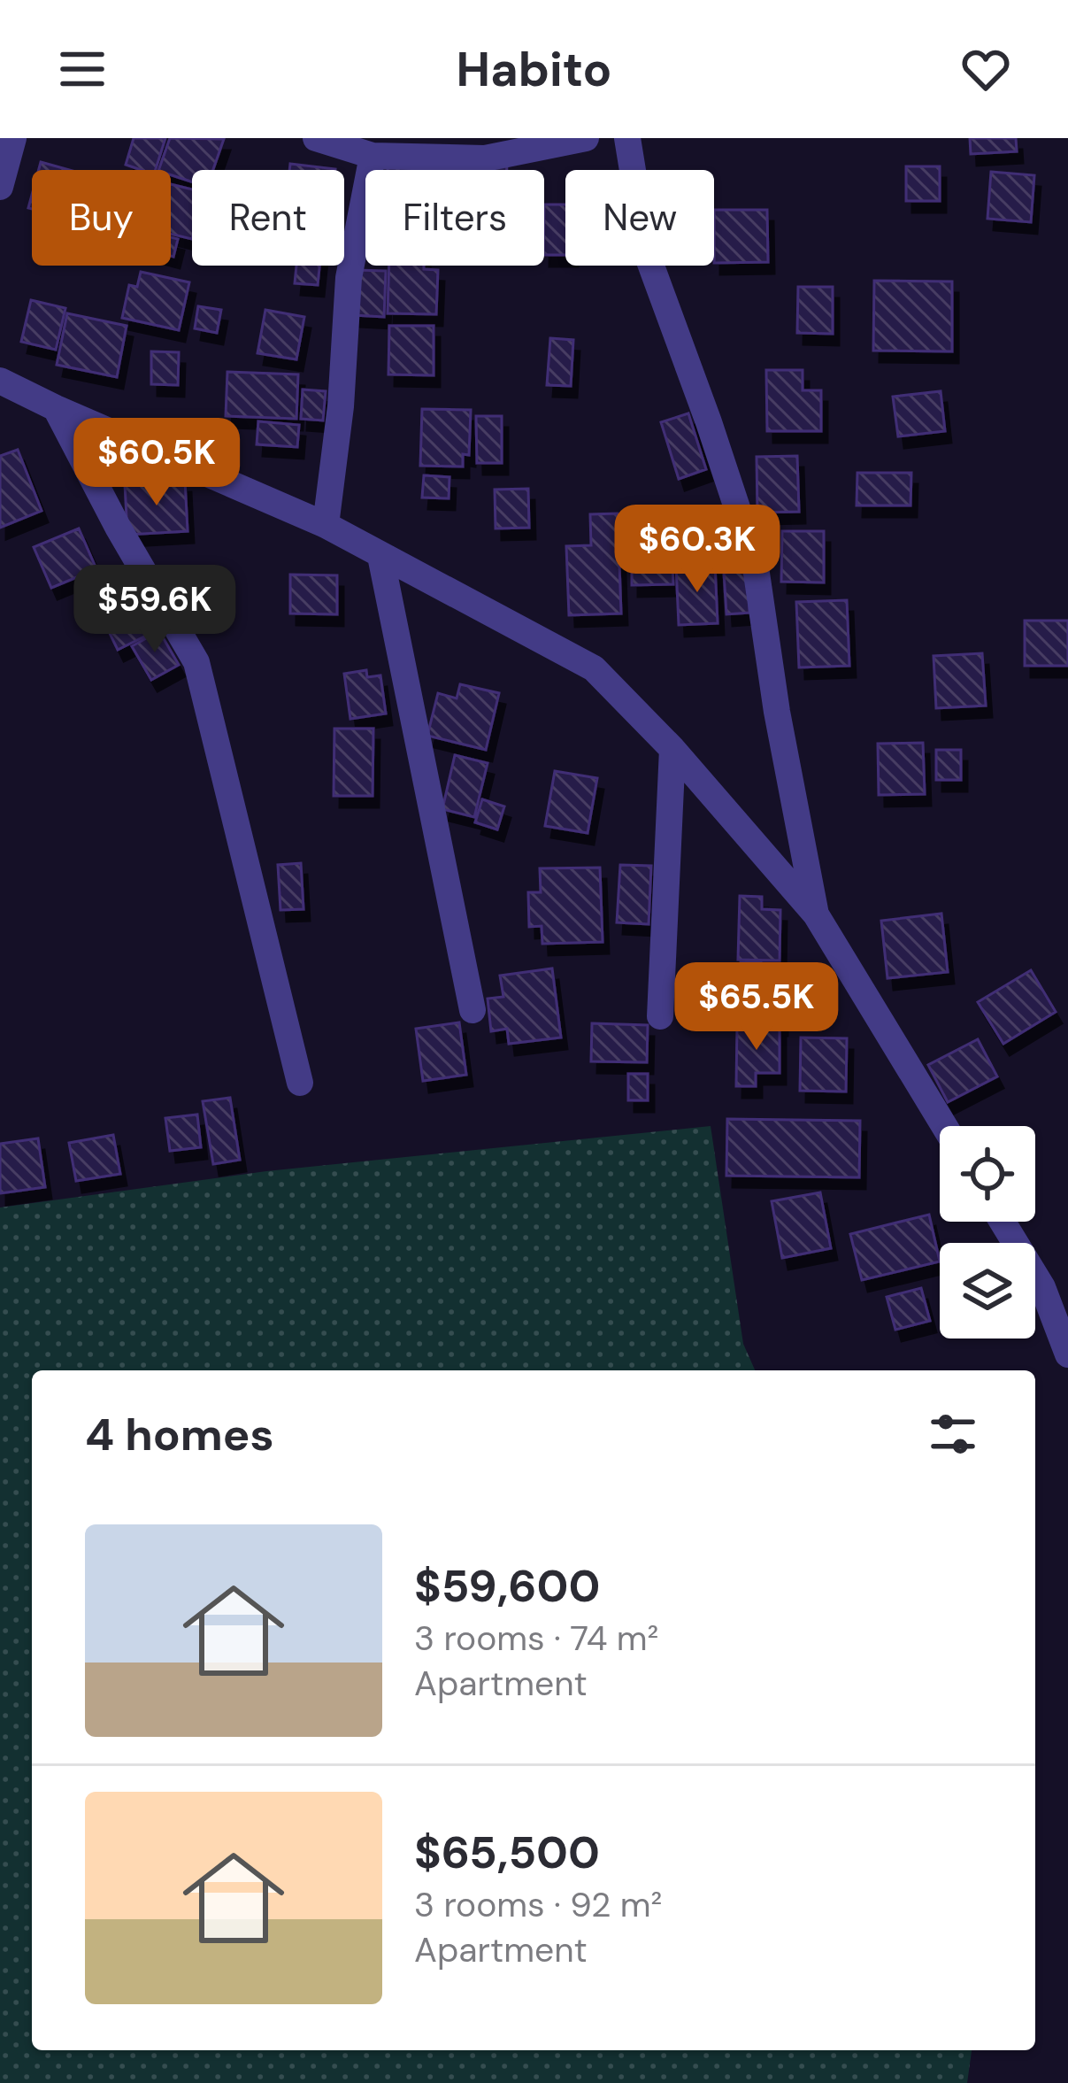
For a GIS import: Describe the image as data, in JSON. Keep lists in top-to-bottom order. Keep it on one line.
{"page":{"header":"Habito","chip":["Buy","Rent","Filters","New"],"price":["$60.5K","$60.3K","$59.6K","$65.5K"],"heading":"4 homes","list":[{"name":"$59,600","note":"3 rooms · 74 m² · Apartment"},{"name":"$65,500","note":"3 rooms · 92 m² · Apartment"}]}}
